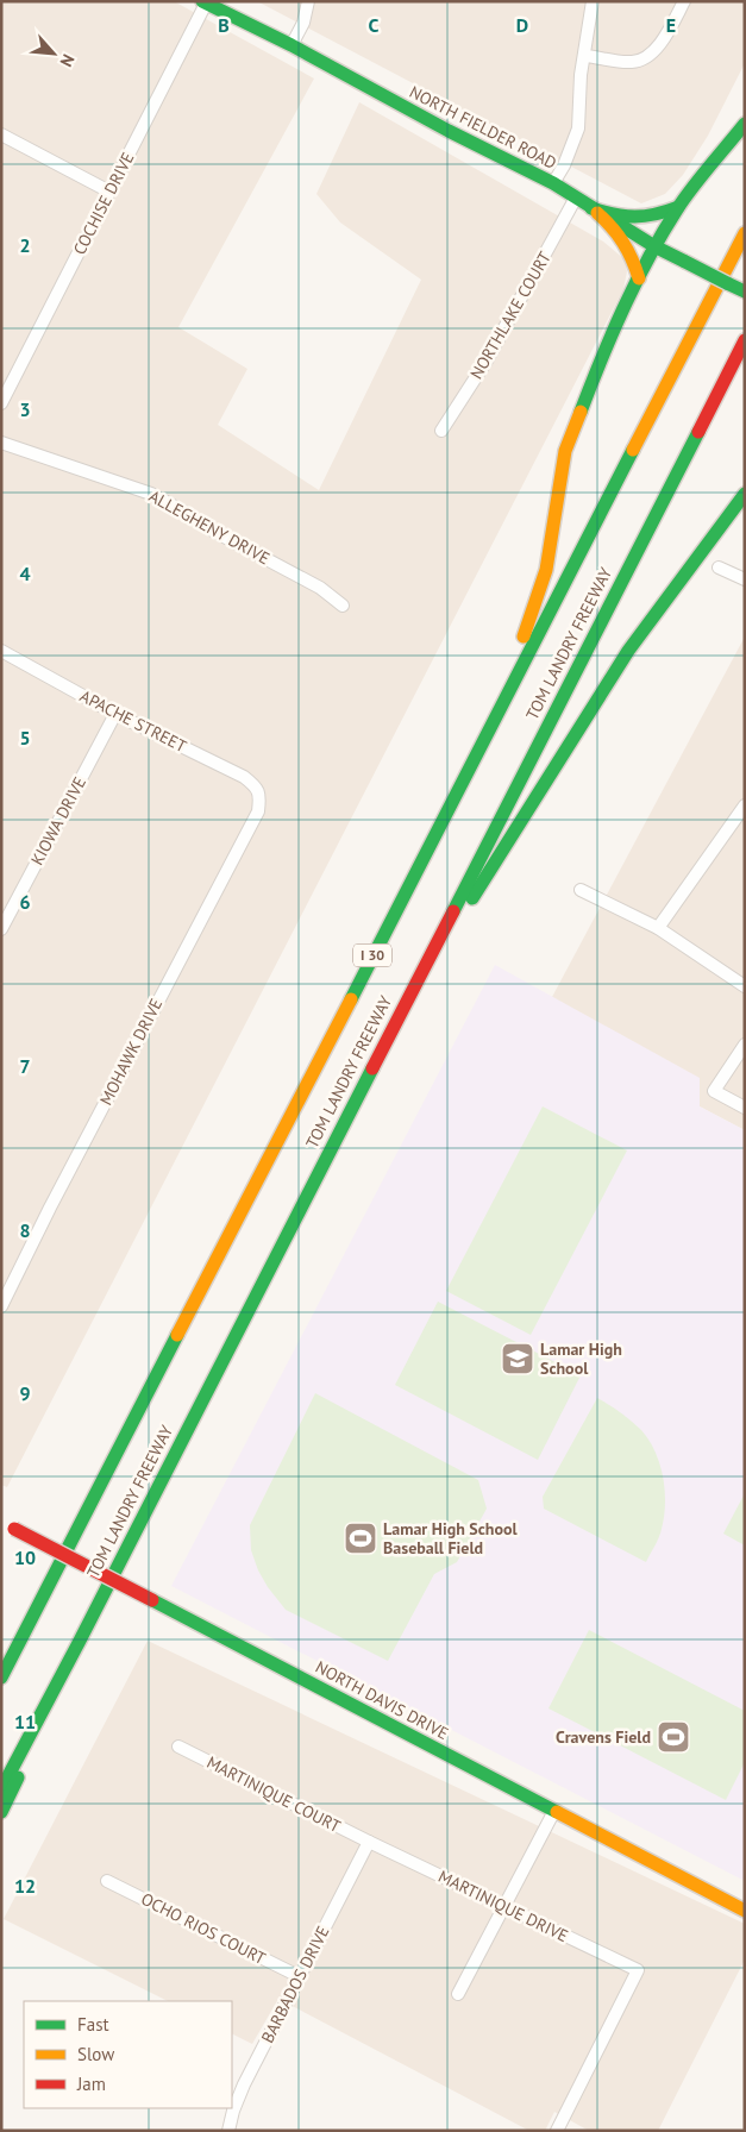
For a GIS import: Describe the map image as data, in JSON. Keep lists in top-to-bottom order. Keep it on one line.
{"streets":{"main road":["NORTH FIELDER ROAD","TOM LANDRY FREEWAY","I 30","NORTH DAVIS DRIVE"],"street":["COCHISE DRIVE","NORTHLAKE COURT","ALLEGHENY DRIVE","APACHE STREET","KIOWA DRIVE","MOHAWK DRIVE","MARTINIQUE COURT","MARTINIQUE DRIVE","OCHO RIOS COURT","BARBADOS DRIVE"]},"crossings":[["NORTH FIELDER ROAD","COCHISE DRIVE"],["NORTH FIELDER ROAD","NORTHLAKE COURT"],["APACHE STREET","KIOWA DRIVE"],["APACHE STREET","MOHAWK DRIVE"],["MARTINIQUE COURT","MARTINIQUE DRIVE"],["MARTINIQUE COURT","BARBADOS DRIVE"],["MARTINIQUE DRIVE","BARBADOS DRIVE"],["OCHO RIOS COURT","BARBADOS DRIVE"]],"places":{"school or university":["Lamar High School"],"sports":["Lamar High School Baseball Field","Cravens Field"]},"legend":["Fast","Slow","Jam"],"north":"bottom right","grid":{"columns":["B","C","D","E"],"rows":["2","3","4","5","6","7","8","9","10","11","12"]}}
